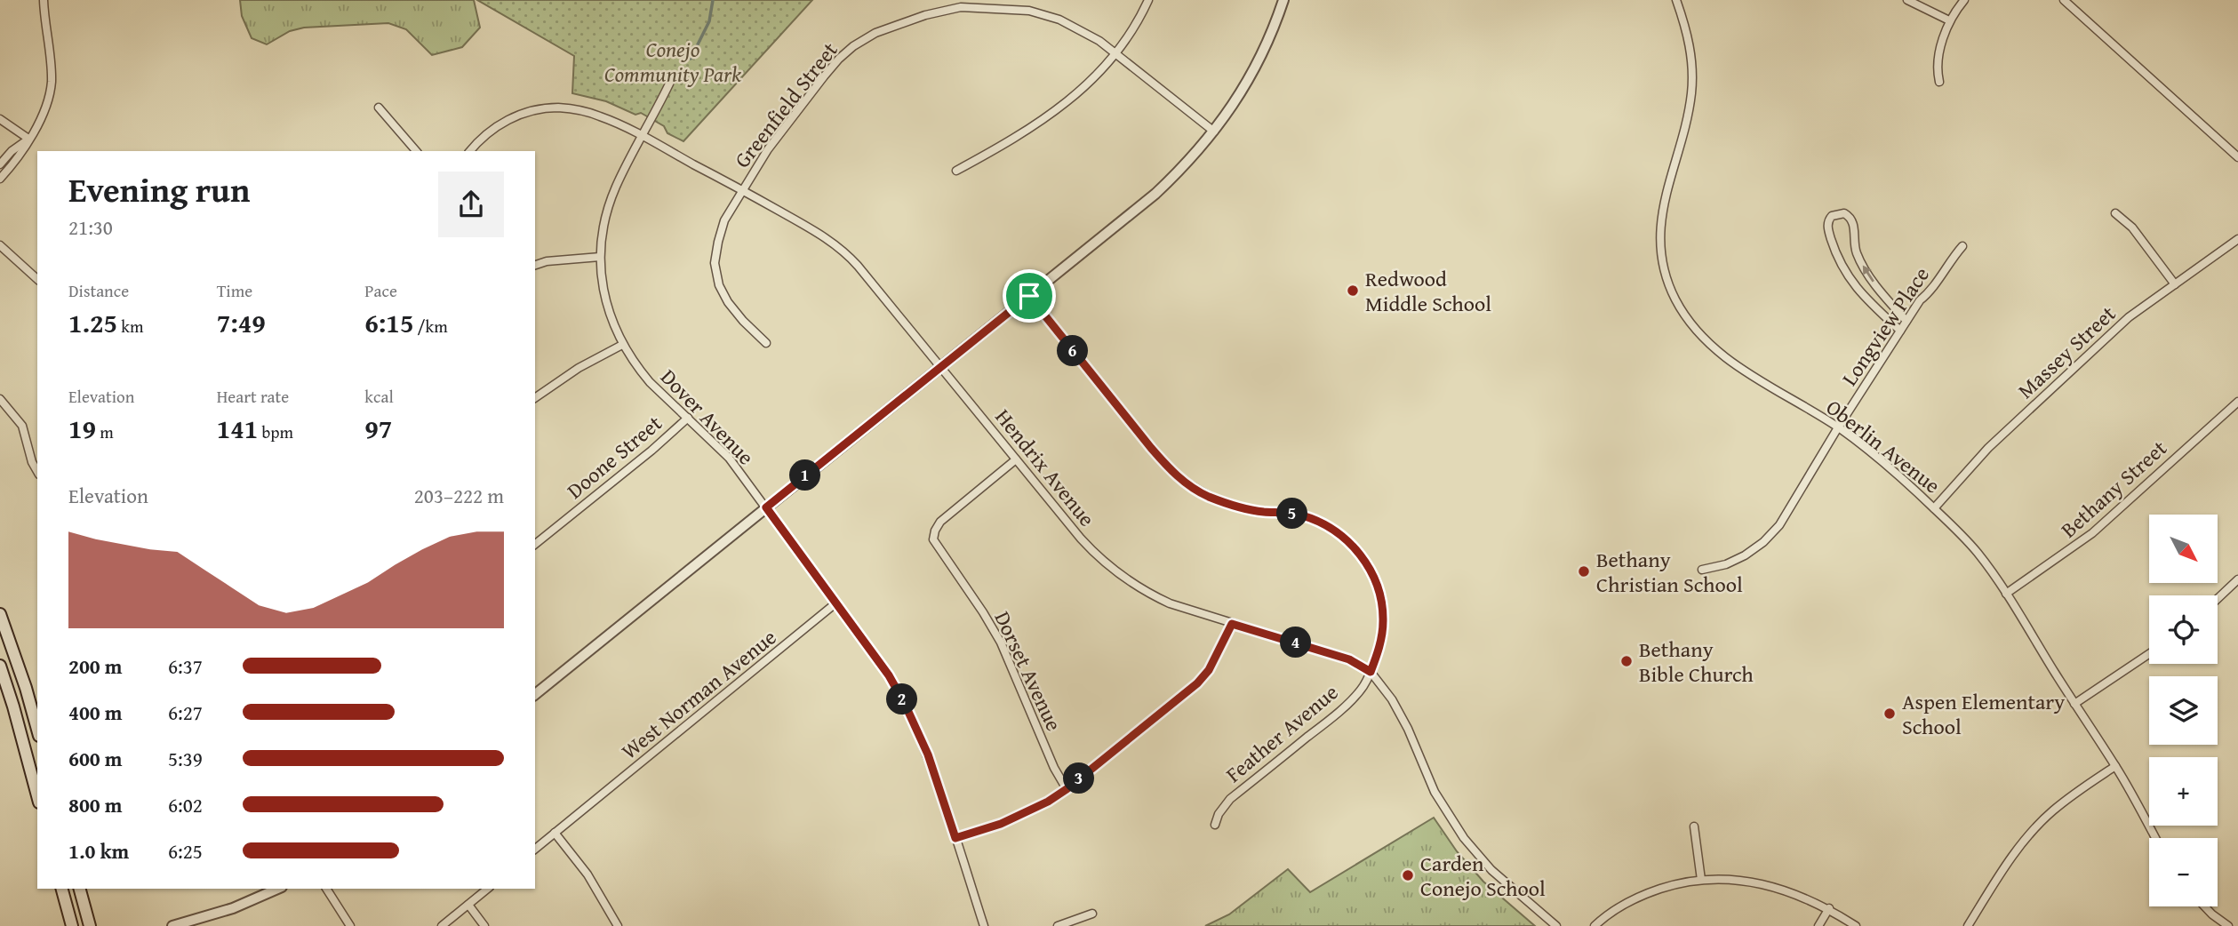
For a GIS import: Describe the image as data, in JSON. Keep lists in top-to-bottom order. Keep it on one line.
{"streets":{"street":["Greenfield Street","Longview Place","Massey Street","Dover Avenue","Oberlin Avenue","Doone Street","Hendrix Avenue","Bethany Street","Dorset Avenue","West Norman Avenue","Feather Avenue"]},"crossings":[["Greenfield Street","Hendrix Avenue"],["Longview Place","Oberlin Avenue"],["Massey Street","Oberlin Avenue"],["Dover Avenue","Doone Street"],["Dover Avenue","Hendrix Avenue"],["Dover Avenue","West Norman Avenue"],["Oberlin Avenue","Bethany Street"],["Hendrix Avenue","Dorset Avenue"],["Hendrix Avenue","Feather Avenue"]],"parks":["Conejo Community Park"],"places":["Redwood Middle School","Bethany Christian School","Bethany Bible Church","Aspen Elementary School","Carden Conejo School"],"north":"bottom right","page":{"heading":["Evening run","21:30"],"stats":[["Distance","1.25 km"],["Time","7:49"],["Pace","6:15 /km"],["Elevation","19 m"],["Heart rate","141 bpm"],["kcal","97"]],"pins":["6","1","5","4","2","3"],"chart":["Elevation","203–222 m"],"map_buttons":["+","−"],"list":[{"name":"200 m","note":"6:37"},{"name":"400 m","note":"6:27"},{"name":"600 m","note":"5:39"},{"name":"800 m","note":"6:02"},{"name":"1.0 km","note":"6:25"}]}}
